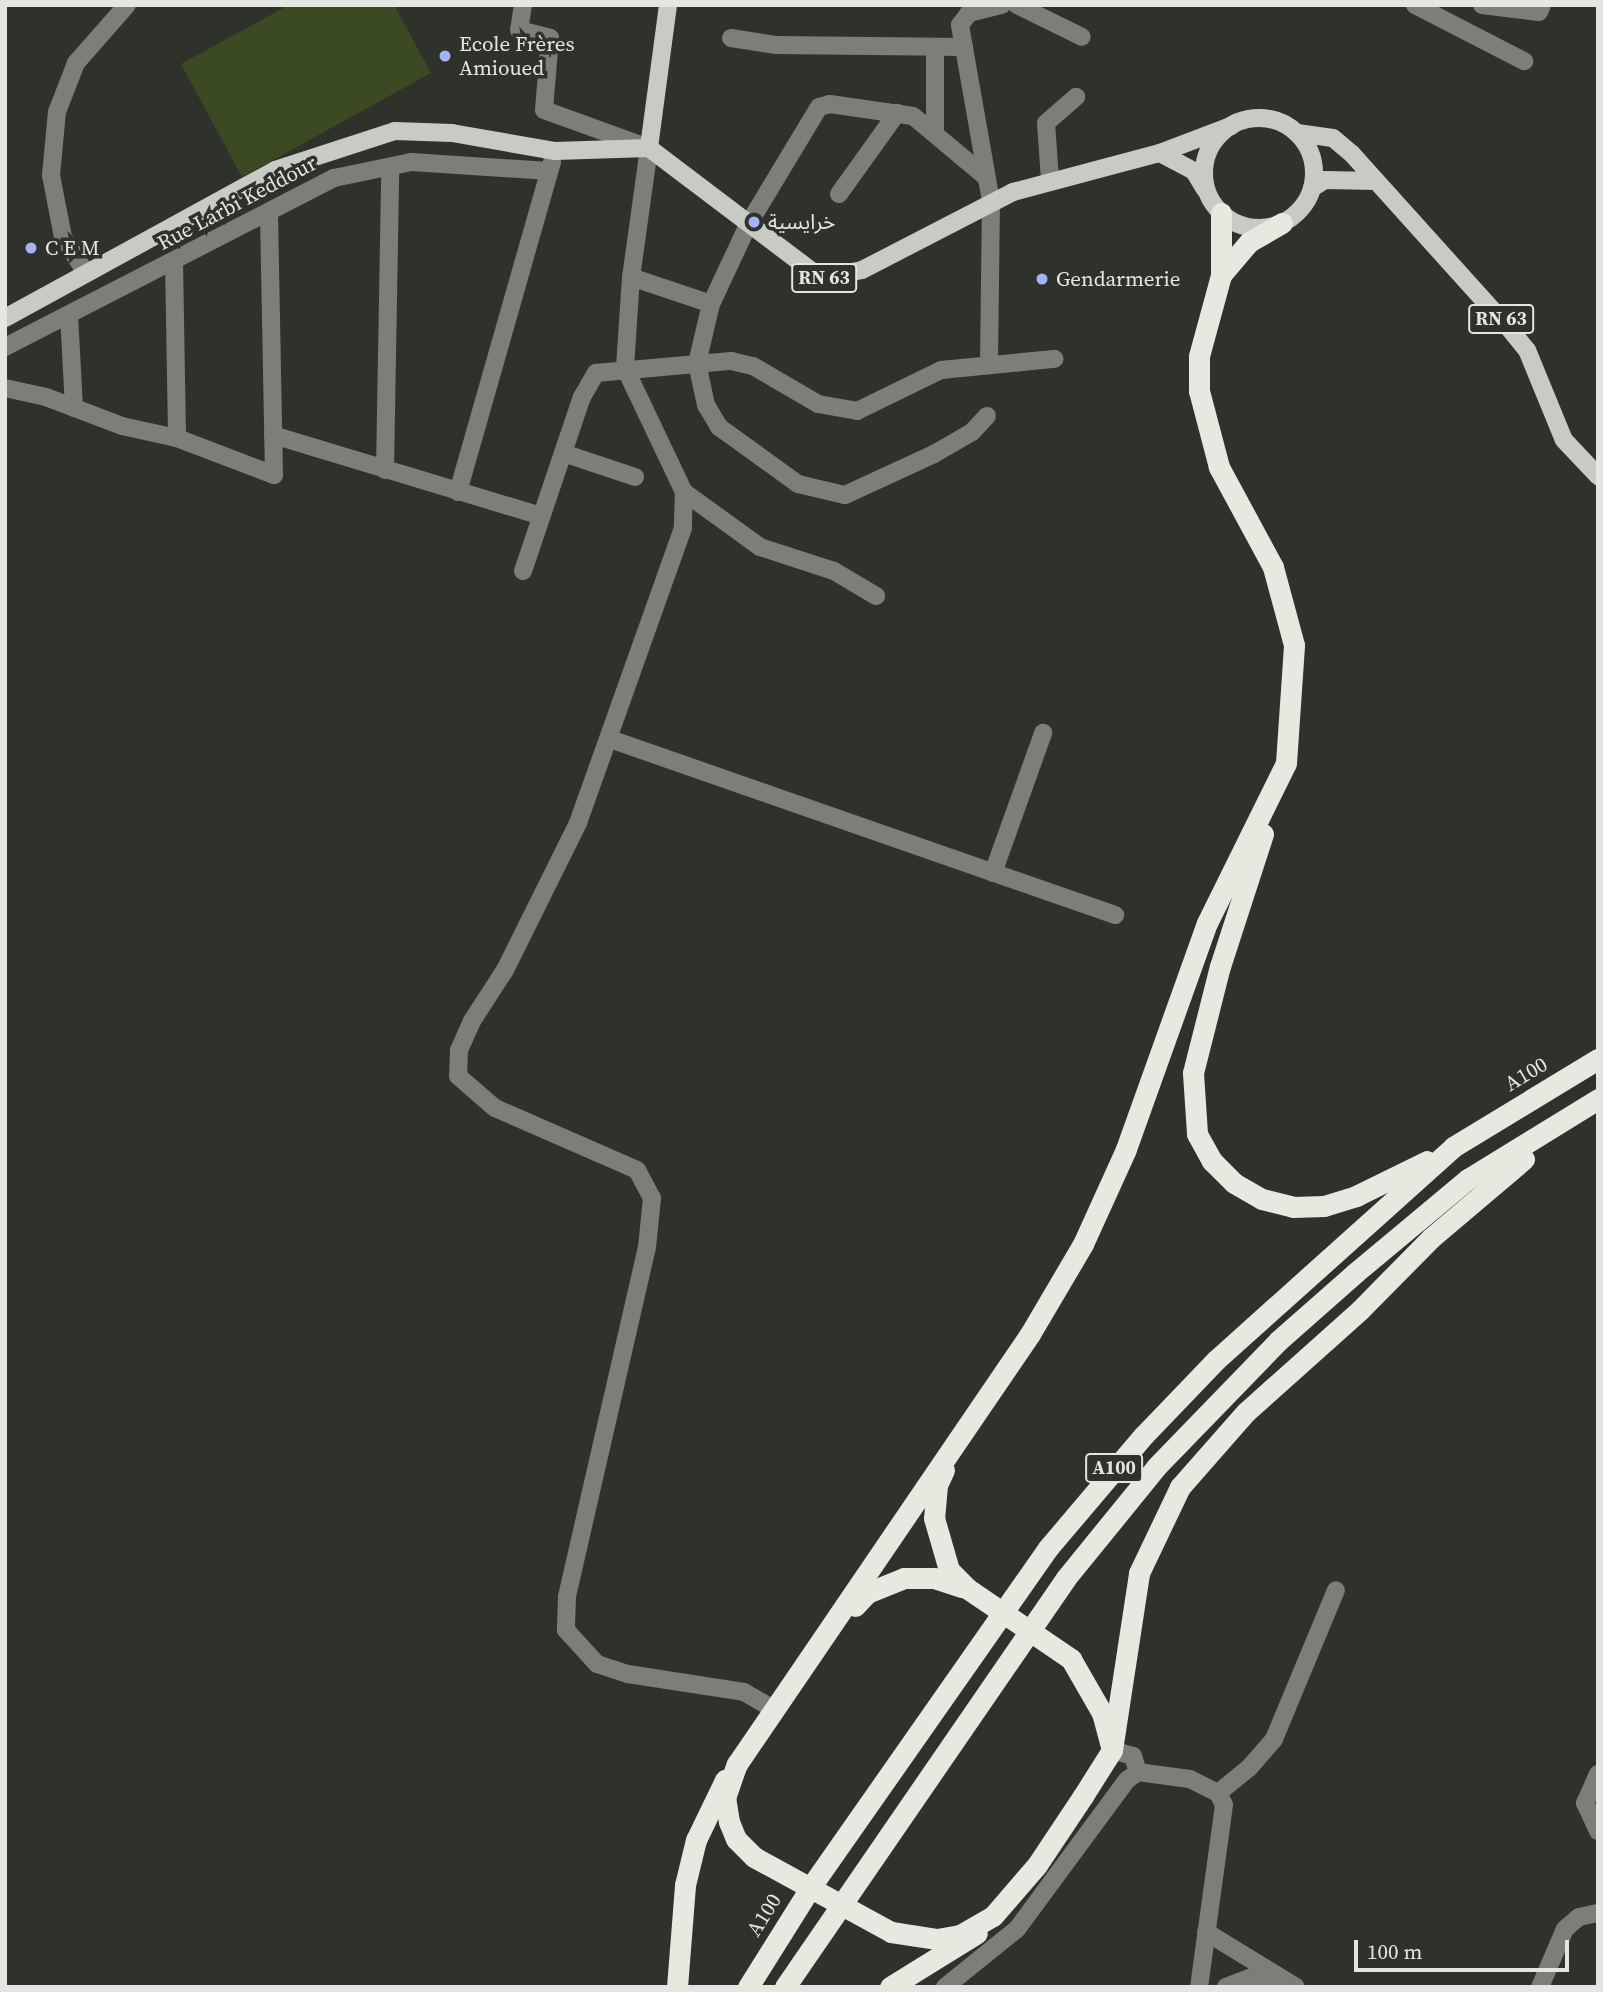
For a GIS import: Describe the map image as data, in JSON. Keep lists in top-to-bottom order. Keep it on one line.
{"streets":{"highway":["A100"],"main road":["RN 63"],"street":["Rue Larbi Keddour"]},"places":["Ecole Frères Amioued","خرايسية","C E M","Gendarmerie"],"scale_bar":"100 m"}
